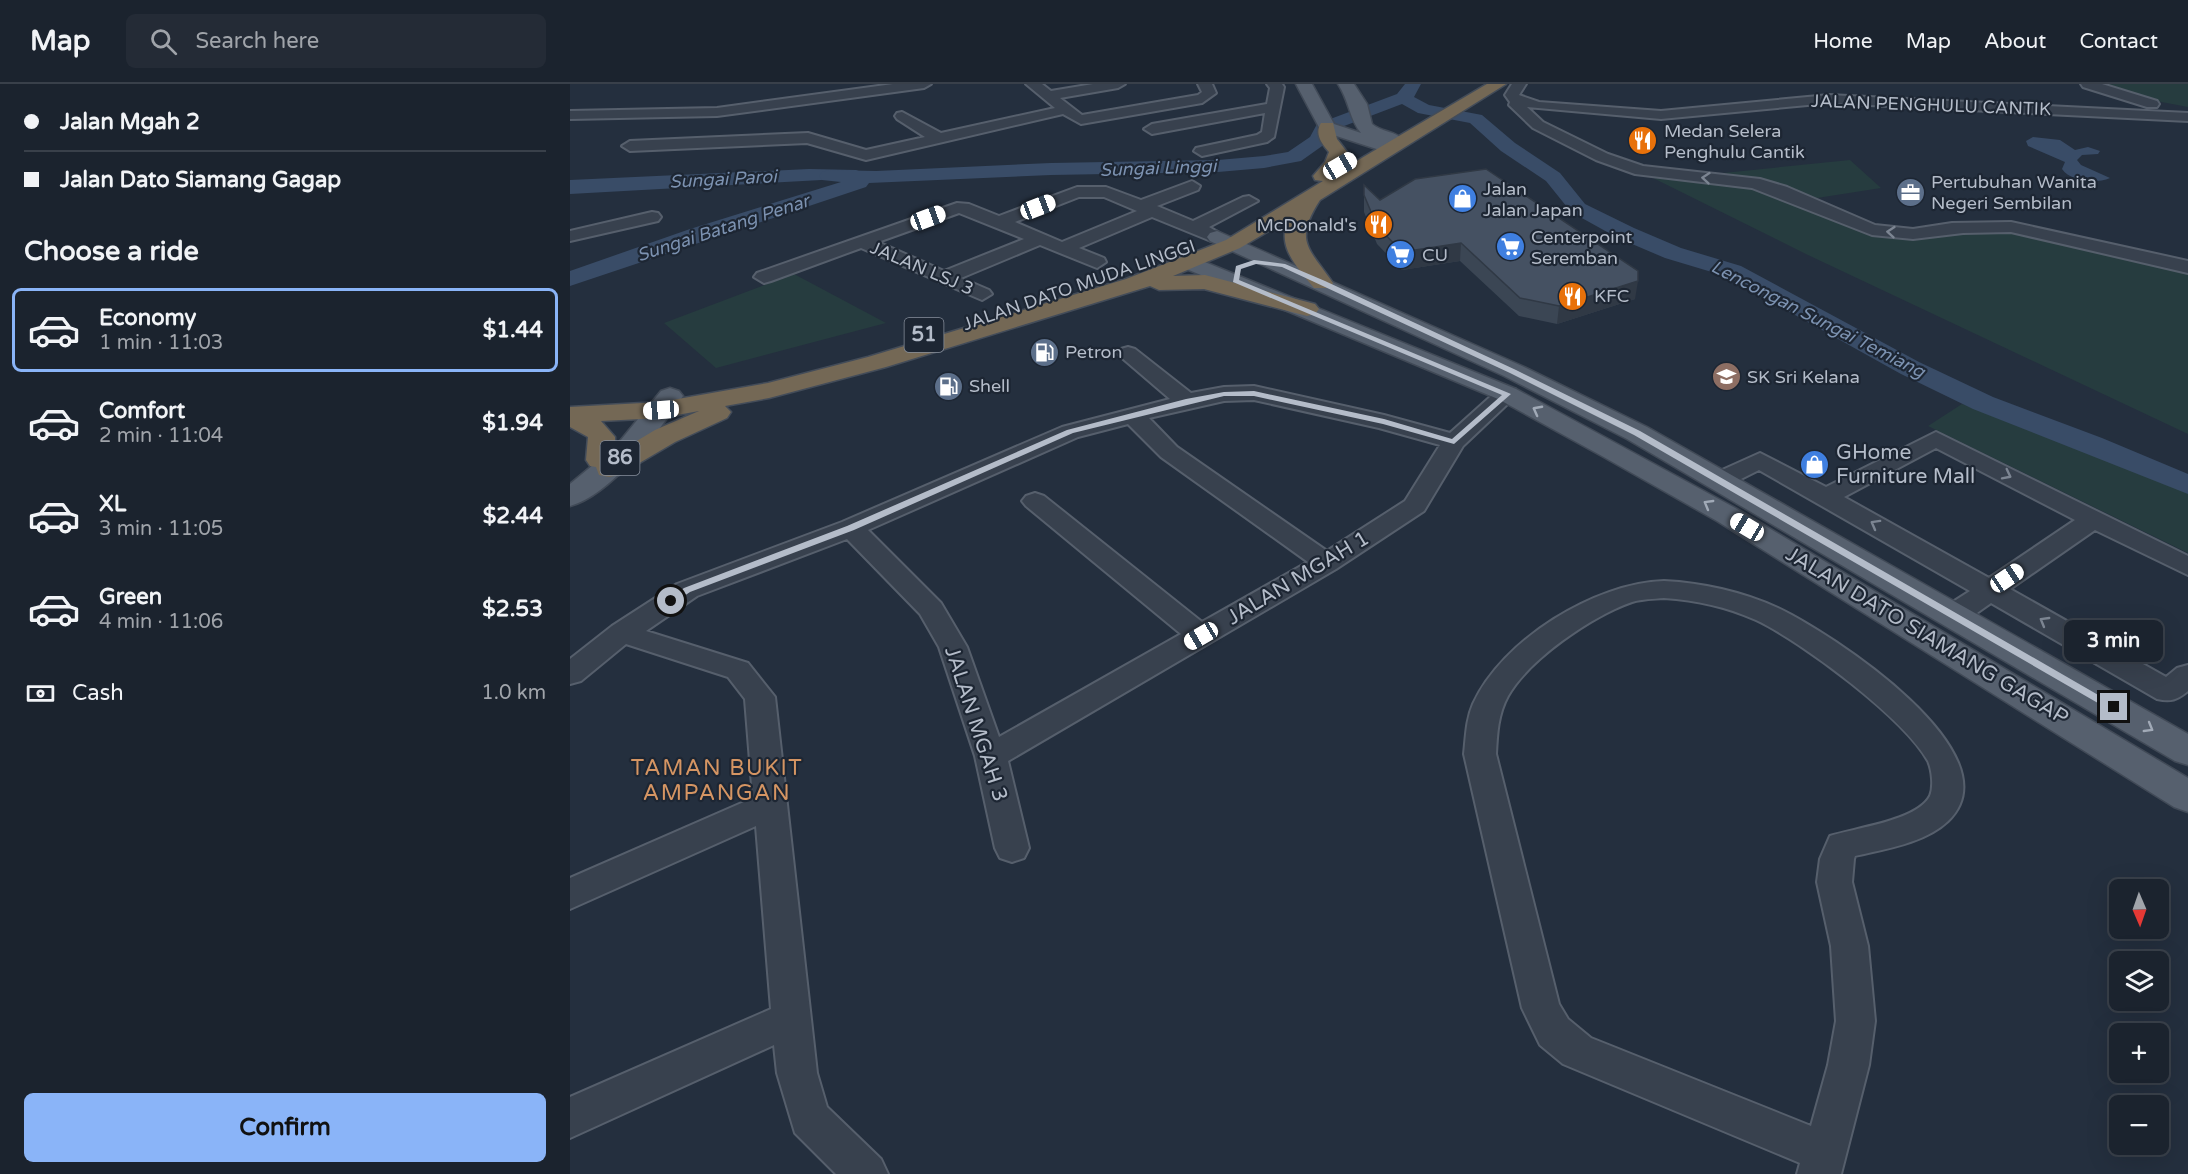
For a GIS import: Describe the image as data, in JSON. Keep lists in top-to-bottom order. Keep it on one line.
{"streets":{"highway":["JALAN DATO MUDA LINGGI","51"],"main road":["86","JALAN DATO SIAMANG GAGAP"],"street":["JALAN PENGHULU CANTIK","JALAN LSJ 3","JALAN MGAH 1","JALAN MGAH 3"]},"crossings":[["JALAN DATO MUDA LINGGI","86"],["JALAN DATO MUDA LINGGI","JALAN DATO SIAMANG GAGAP"],["JALAN MGAH 1","JALAN DATO SIAMANG GAGAP"],["JALAN MGAH 1","JALAN MGAH 3"]],"districts":["TAMAN BUKIT AMPANGAN"],"water":["Sungai Linggi","Sungai Paroi","Sungai Batang Penar","Lencongan Sungai Temiang"],"places":{"restaurant":["Medan Selera Penghulu Cantik","McDonald's","KFC"],"office":["Pertubuhan Wanita Negeri Sembilan"],"shop":["Jalan Jalan Japan","GHome Furniture Mall"],"supermarket":["Centerpoint Seremban","CU"],"fuel station":["Petron","Shell"],"school or university":["SK Sri Kelana"]},"north":"bottom","page":{"header":"Map","search":"Search here","nav":["Home","Map","About","Contact"],"banner":["Jalan Mgah 2","Jalan Dato Siamang Gagap"],"heading":"Choose a ride","list":[{"name":"Economy","note":"1 min · 11:03","value":"$1.44"},{"name":"Comfort","note":"2 min · 11:04","value":"$1.94"},{"name":"XL","note":"3 min · 11:05","value":"$2.44"},{"name":"Green","note":"4 min · 11:06","value":"$2.53"}],"bubble":"3 min","pay":["Cash","1.0 km"],"map_buttons":["+","−"],"buttons":"Confirm"}}
